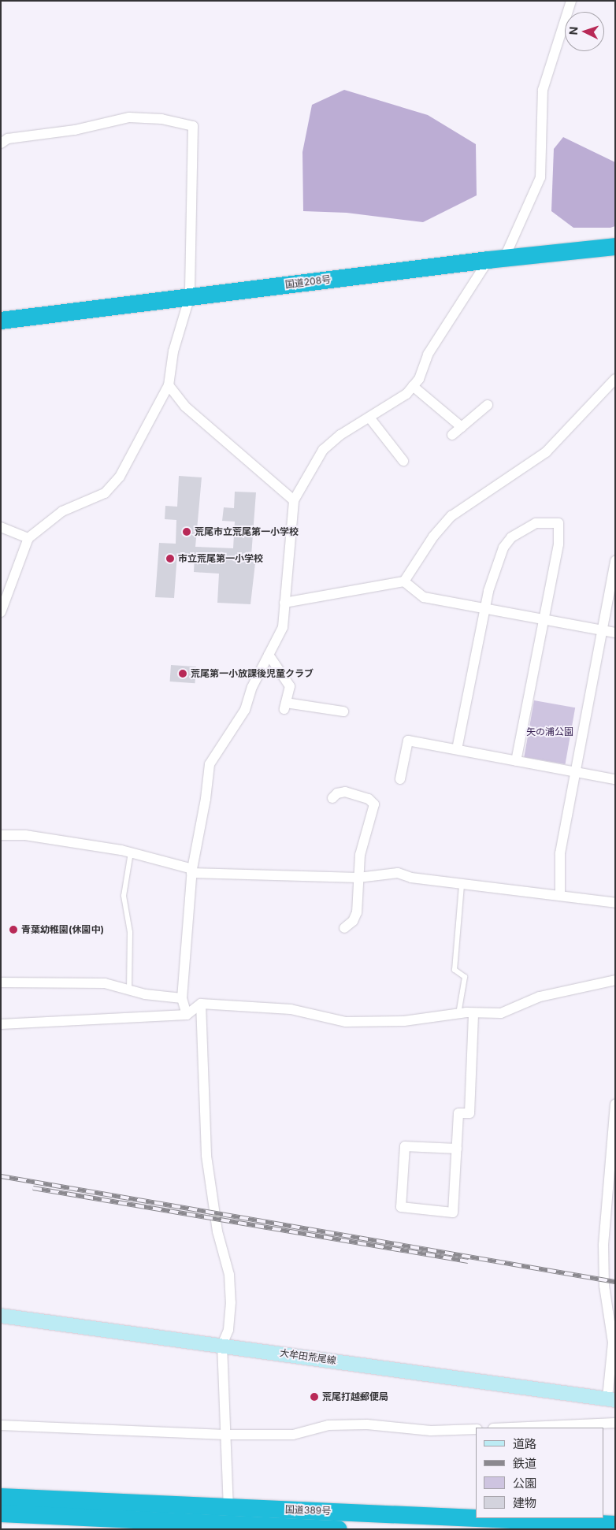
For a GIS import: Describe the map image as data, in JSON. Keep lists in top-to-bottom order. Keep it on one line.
{"streets":{"highway":["国道208号","国道389号"],"main road":["大牟田荒尾線"]},"parks":["矢の浦公園"],"places":["荒尾市立荒尾第一小学校","市立荒尾第一小学校","荒尾第一小放課後児童クラブ","青葉幼稚園(休園中)","荒尾打越郵便局"],"legend":["道路","鉄道","公園","建物"],"north":"left"}
